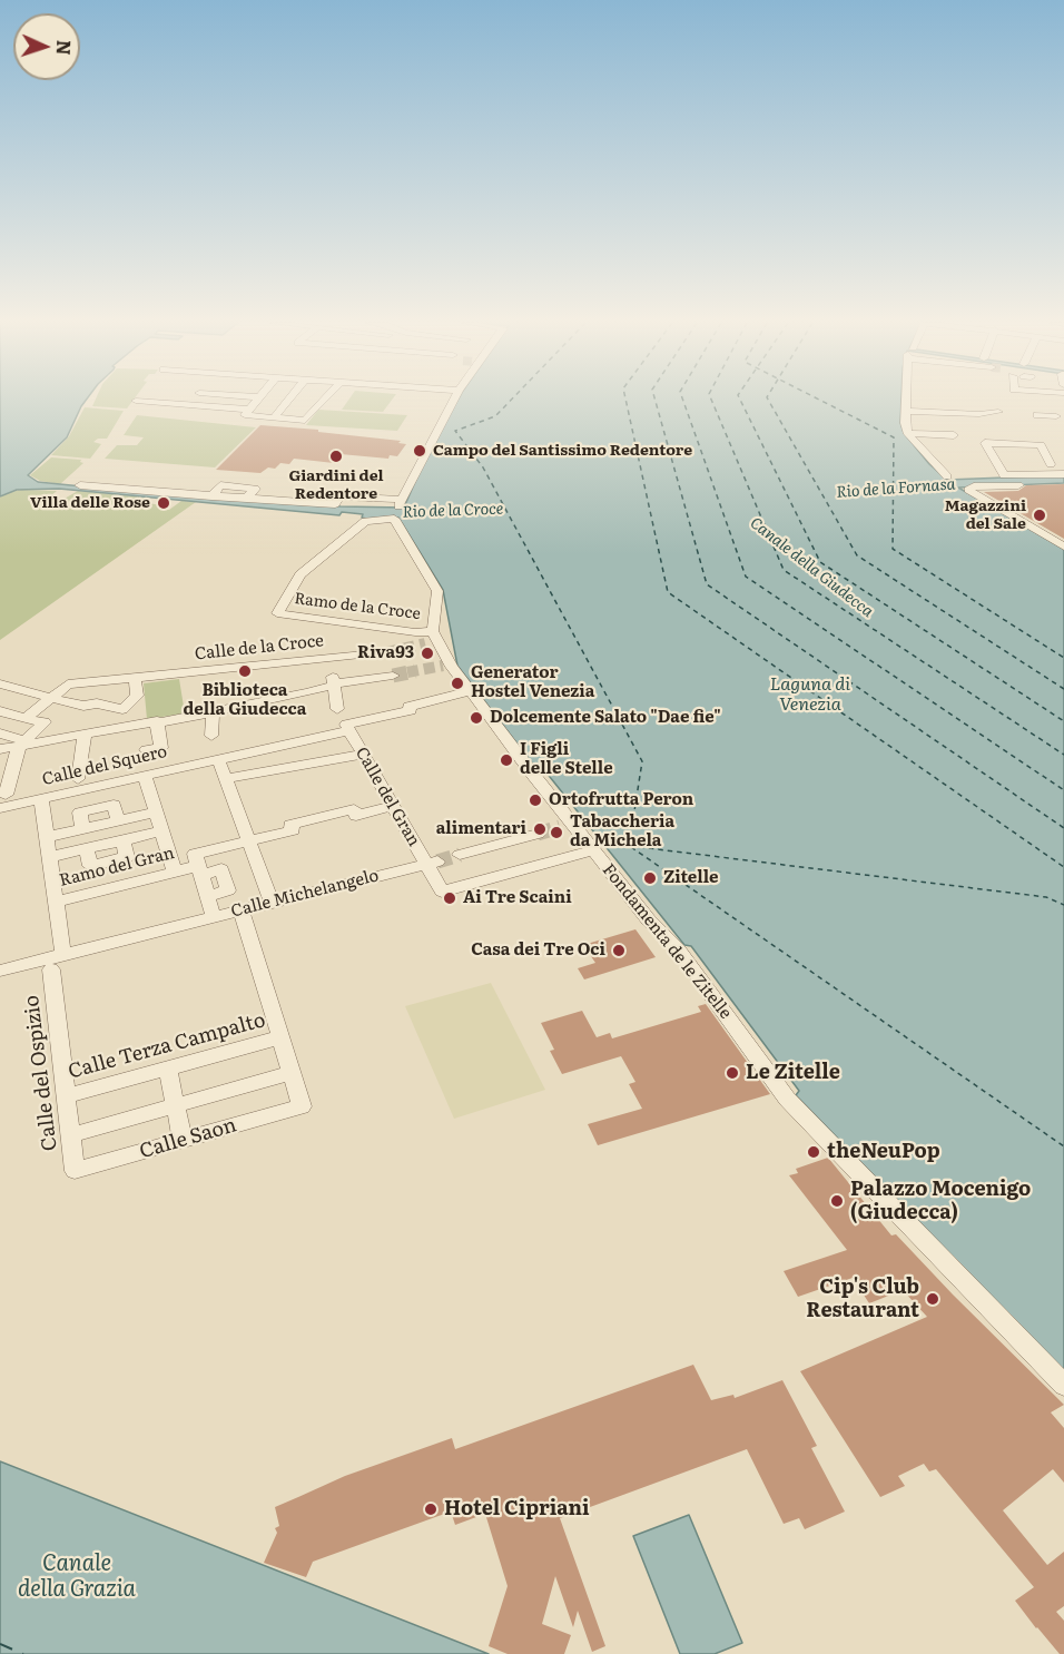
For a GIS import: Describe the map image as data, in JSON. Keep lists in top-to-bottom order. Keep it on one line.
{"streets":{"street":["Ramo de la Croce","Calle de la Croce","Calle del Squero","Calle del Gran","Ramo del Gran","Calle Michelangelo","Fondamenta de le Zitelle","Calle Terza Campalto","Calle del Ospizio","Calle Saon"]},"crossings":[["Ramo de la Croce","Fondamenta de le Zitelle"],["Calle del Squero","Calle del Gran"],["Calle del Squero","Fondamenta de le Zitelle"],["Calle del Gran","Ramo del Gran"],["Calle del Gran","Calle Michelangelo"],["Calle Terza Campalto","Calle del Ospizio"],["Calle del Ospizio","Calle Saon"]],"water":["Rio de la Fornasa","Rio de la Croce","Canale della Giudecca","Laguna di Venezia","Canale della Grazia"],"places":["Campo del Santissimo Redentore","Giardini del Redentore","Villa delle Rose","Magazzini del Sale","Riva93","Biblioteca della Giudecca","Generator Hostel Venezia","Dolcemente Salato \"Dae fie\"","I Figli delle Stelle","Ortofrutta Peron","alimentari","Tabaccheria da Michela","Zitelle","Ai Tre Scaini","Casa dei Tre Oci","Le Zitelle","theNeuPop","Palazzo Mocenigo (Giudecca)","Cip's Club Restaurant","Hotel Cipriani"],"north":"right"}
